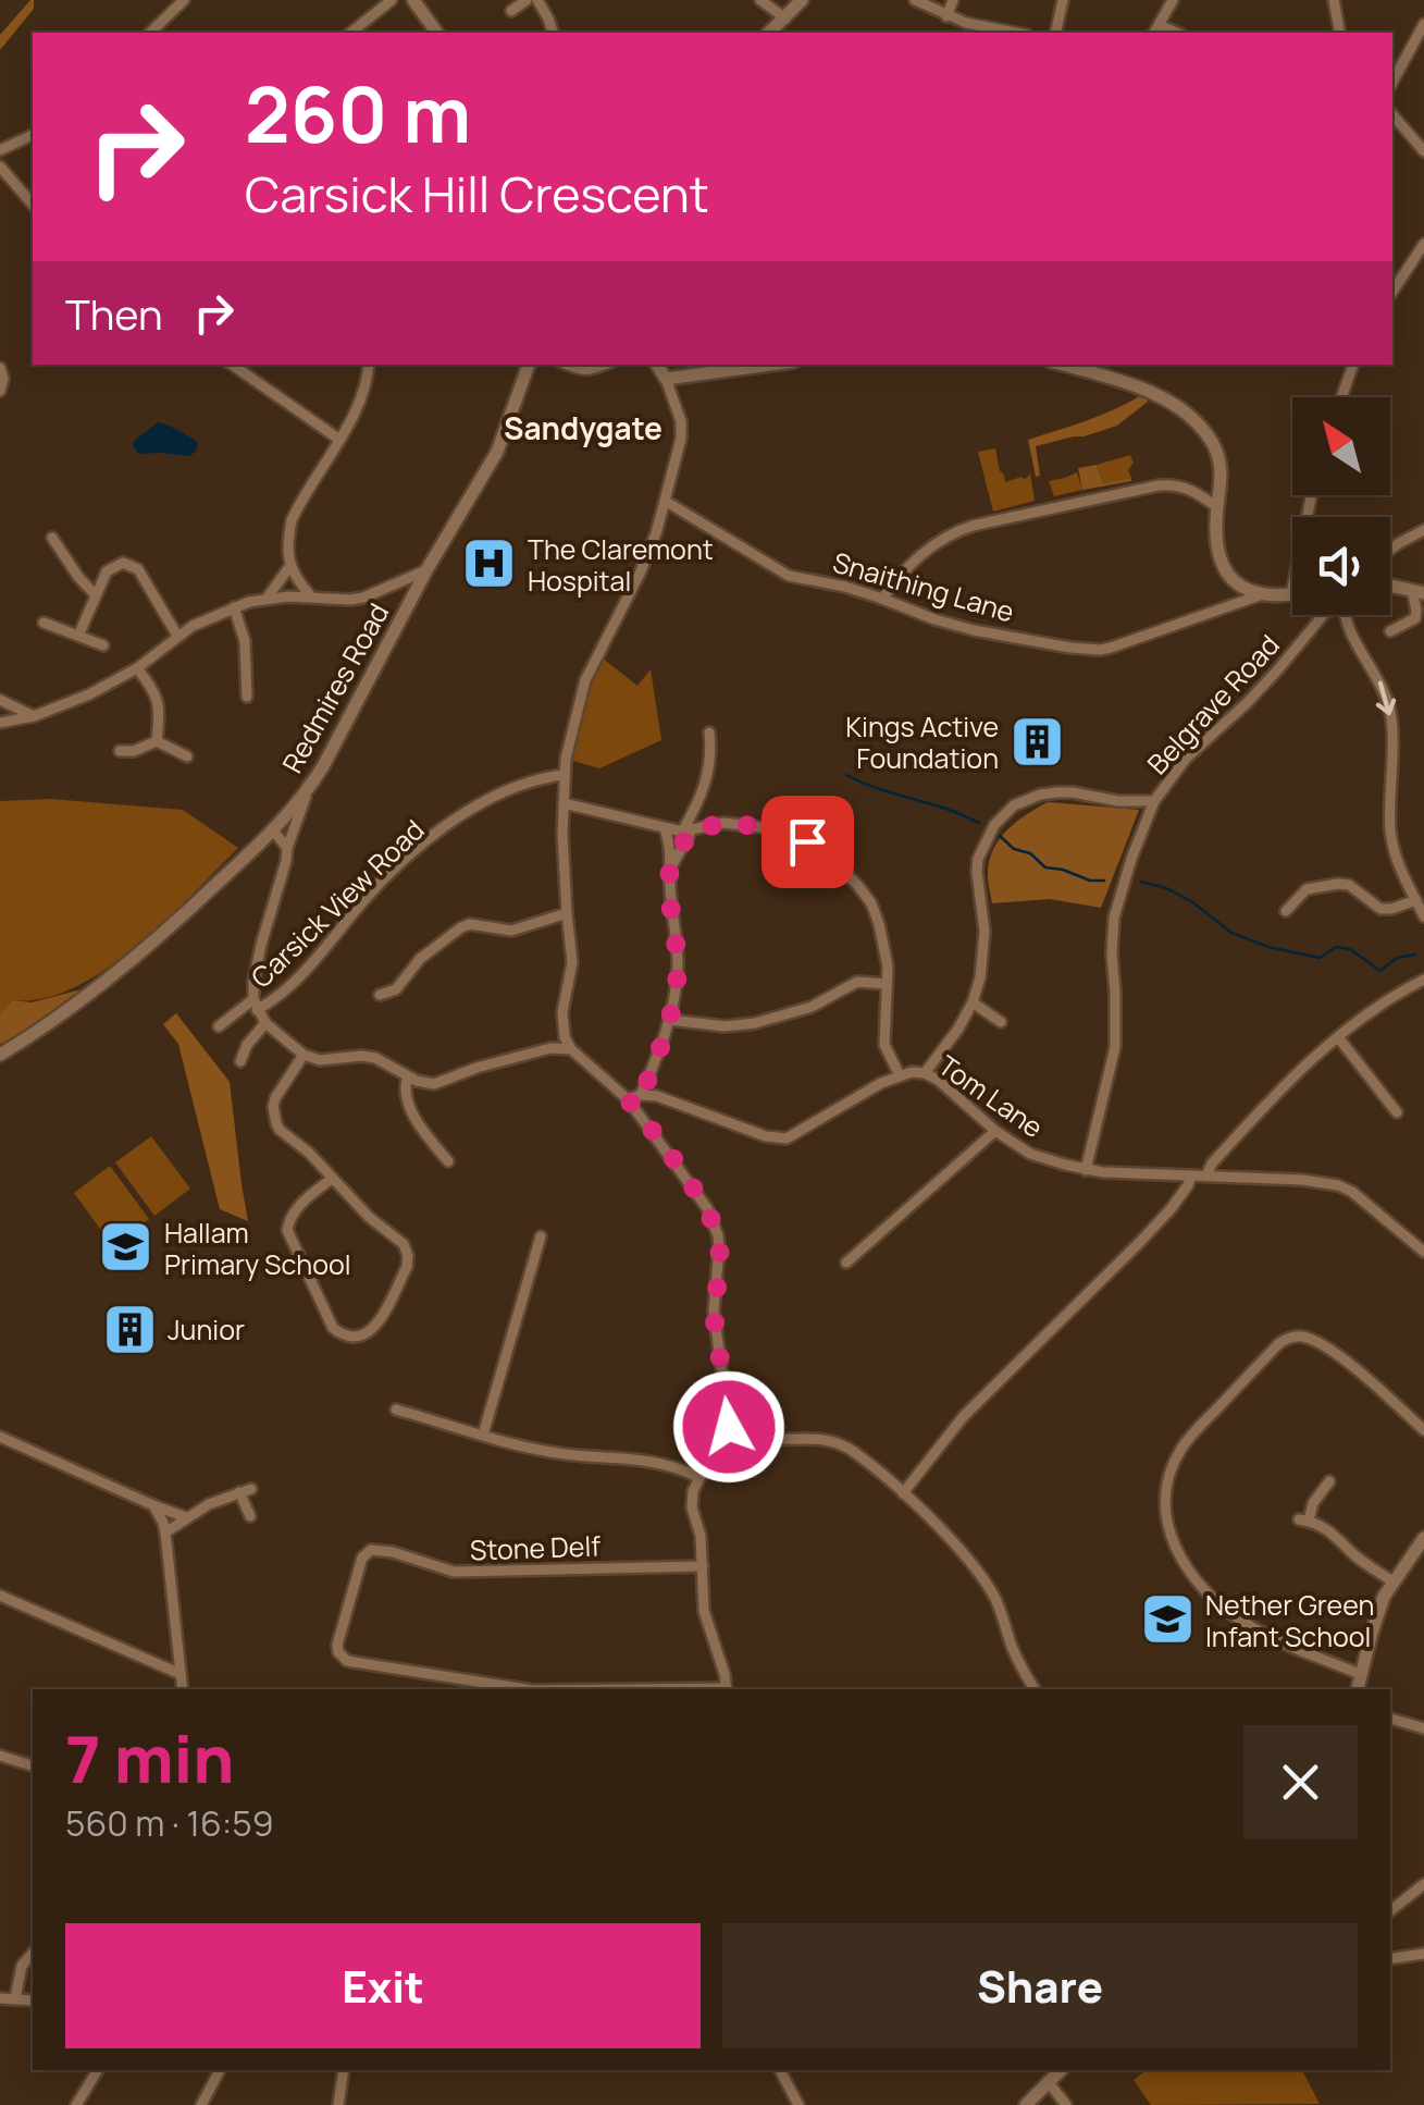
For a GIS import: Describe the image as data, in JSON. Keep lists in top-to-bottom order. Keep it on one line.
{"streets":{"street":["Snaithing Lane","Redmires Road","Belgrave Road","Carsick View Road","Tom Lane","Stone Delf"]},"crossings":[["Belgrave Road","Tom Lane"]],"districts":["Sandygate"],"places":{"hospital":["The Claremont Hospital"],"building":["Kings Active Foundation","Junior"],"school or university":["Hallam Primary School","Nether Green Infant School"]},"north":"top left","page":{"turn":["260 m","Carsick Hill Crescent"],"then":"Then","heading":["7 min","560 m · 16:59"],"buttons":["Exit","Share"]}}
